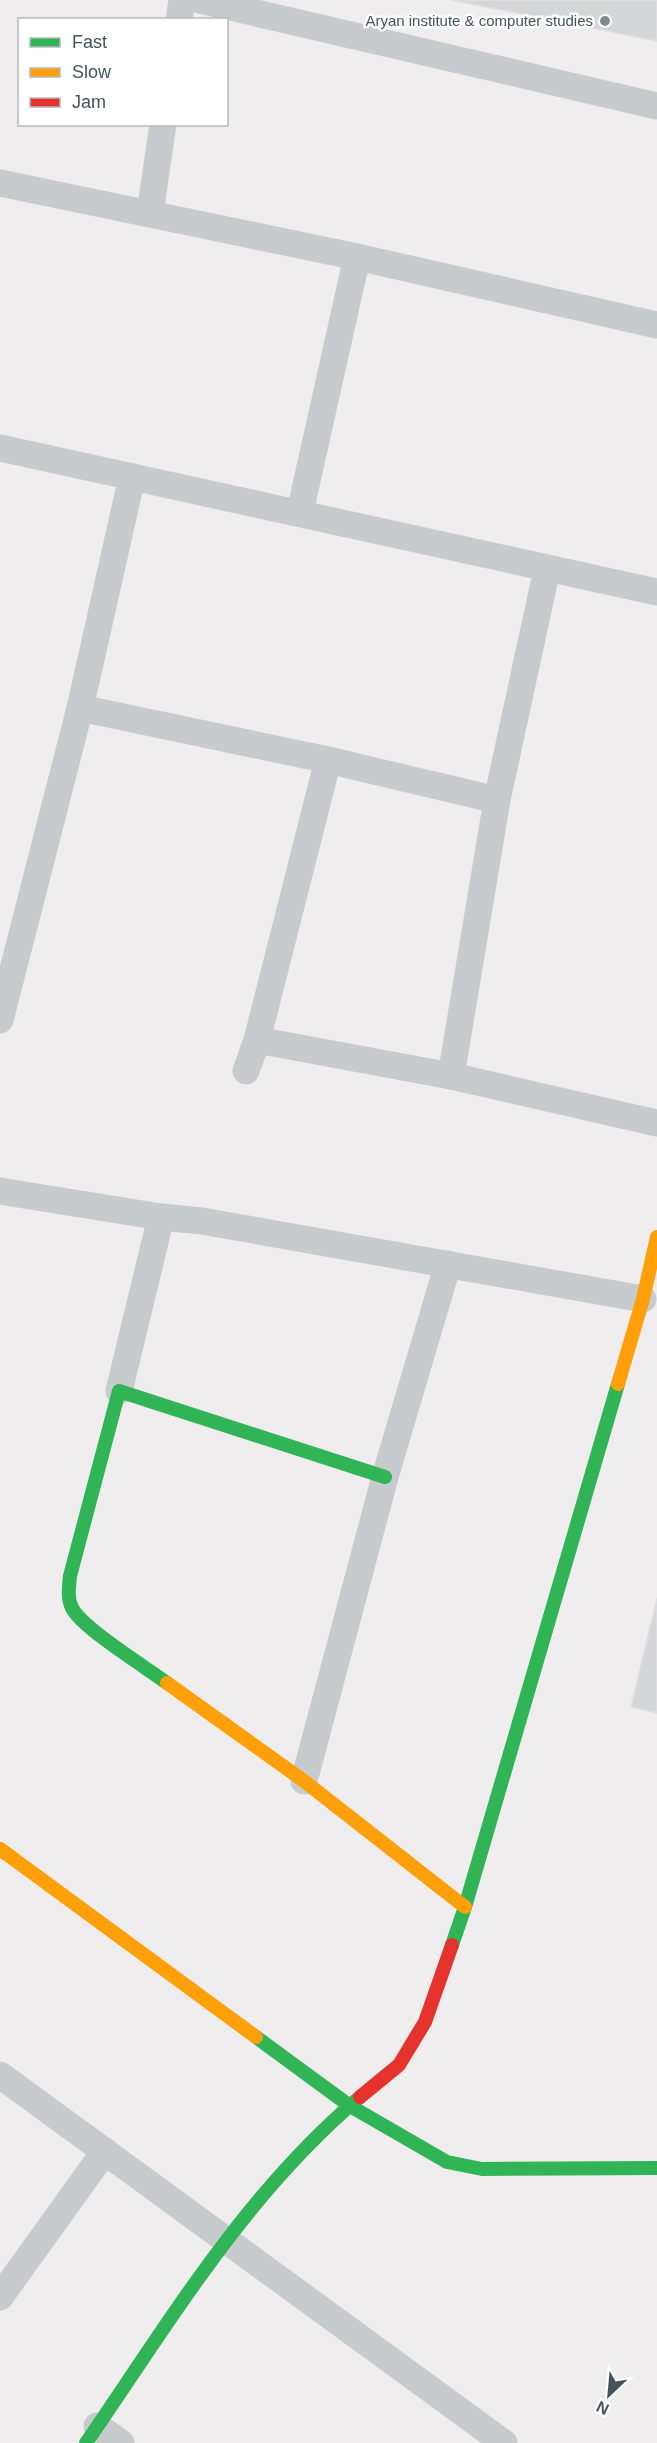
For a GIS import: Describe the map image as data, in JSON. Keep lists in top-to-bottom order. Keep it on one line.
{"places":["Aryan institute & computer studies"],"legend":["Fast","Slow","Jam"],"north":"bottom left"}
